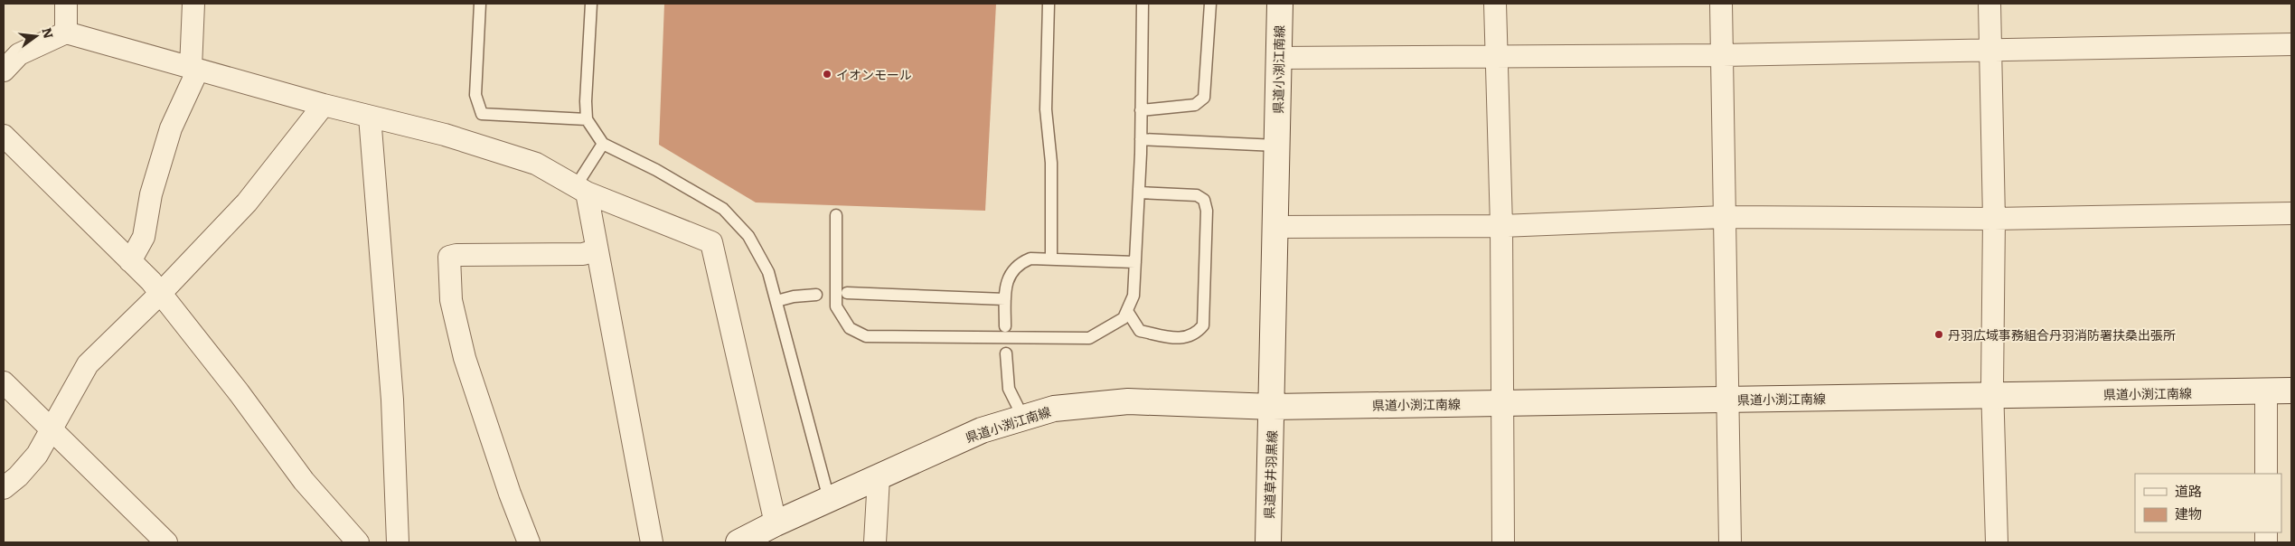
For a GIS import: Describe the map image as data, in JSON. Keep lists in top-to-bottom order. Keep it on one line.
{"streets":{"main road":["県道小渕江南線","県道草井羽黒線"]},"crossings":[["県道小渕江南線","県道草井羽黒線"]],"places":["イオンモール","丹羽広域事務組合丹羽消防署扶桑出張所"],"legend":["道路","建物"],"north":"right"}
